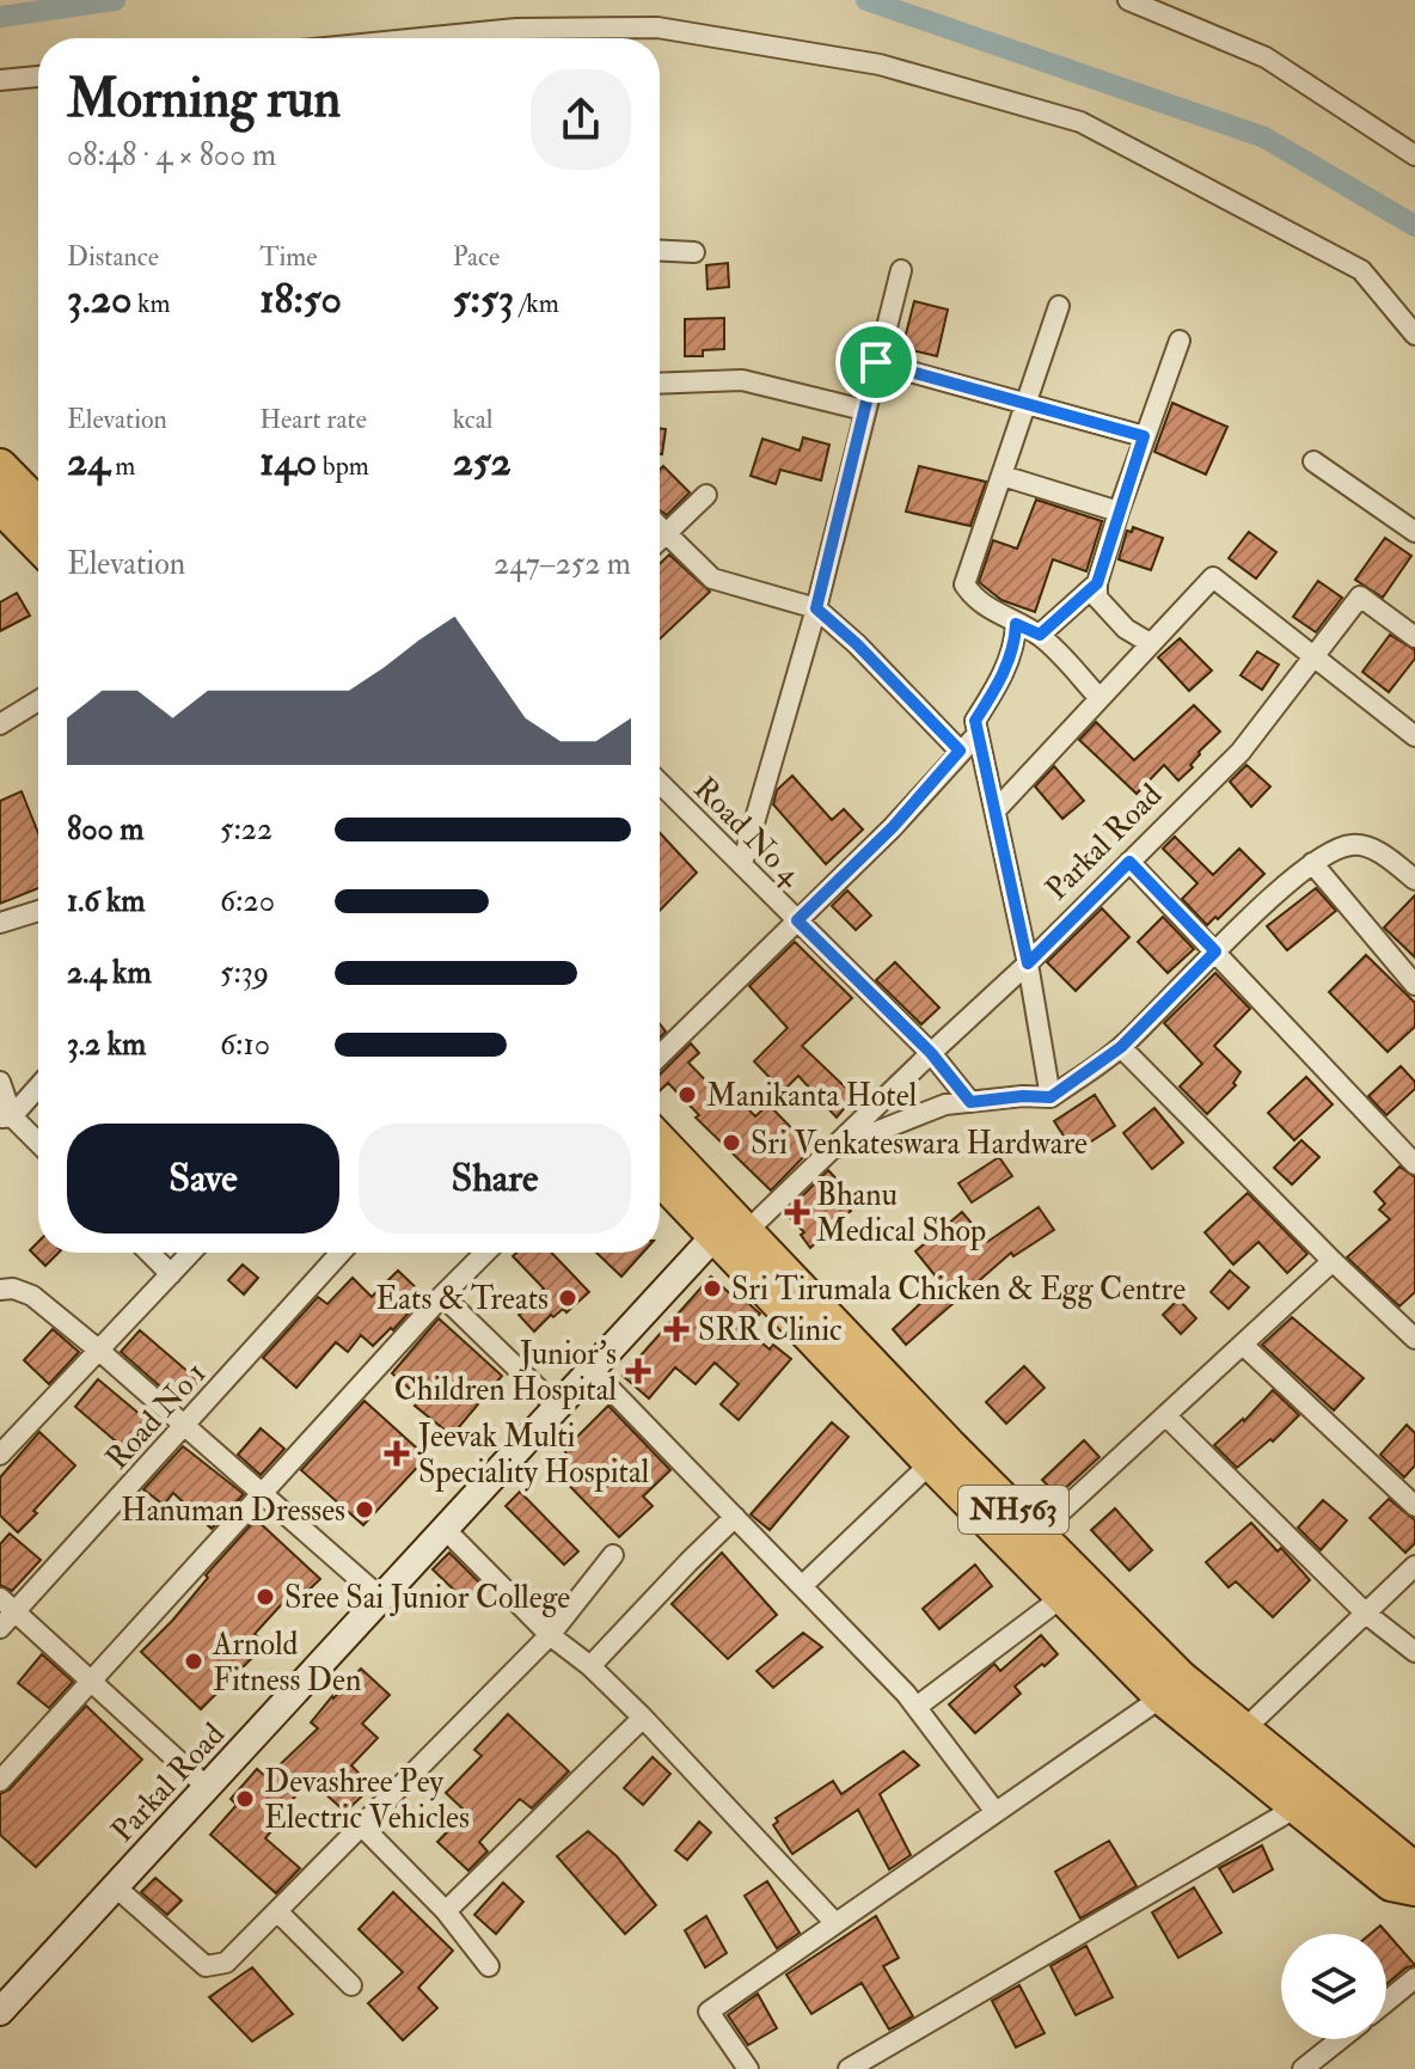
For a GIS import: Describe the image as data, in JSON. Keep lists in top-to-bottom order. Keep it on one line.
{"streets":{"highway":["NH563"],"street":["Road No 4","Parkal Road","Road No 1"]},"crossings":[["Road No 4","Parkal Road"],["Parkal Road","NH563"]],"places":{"other":["Manikanta Hotel","Sri Venkateswara Hardware","Sri Tirumala Chicken & Egg Centre","Eats & Treats","Hanuman Dresses","Sree Sai Junior College","Arnold Fitness Den","Devashree Pey Electric Vehicles"],"health":["Bhanu Medical Shop","SRR Clinic","Junior's Children Hospital","Jeevak Multi Speciality Hospital"]},"page":{"heading":["Morning run","08:48 · 4 × 800 m"],"stats":[["Distance","3.20 km"],["Time","18:50"],["Pace","5:53 /km"],["Elevation","24 m"],["Heart rate","140 bpm"],["kcal","252"]],"chart":["Elevation","247–252 m"],"list":[{"name":"800 m","note":"5:22"},{"name":"1.6 km","note":"6:20"},{"name":"2.4 km","note":"5:39"},{"name":"3.2 km","note":"6:10"}],"buttons":["Save","Share"]}}
